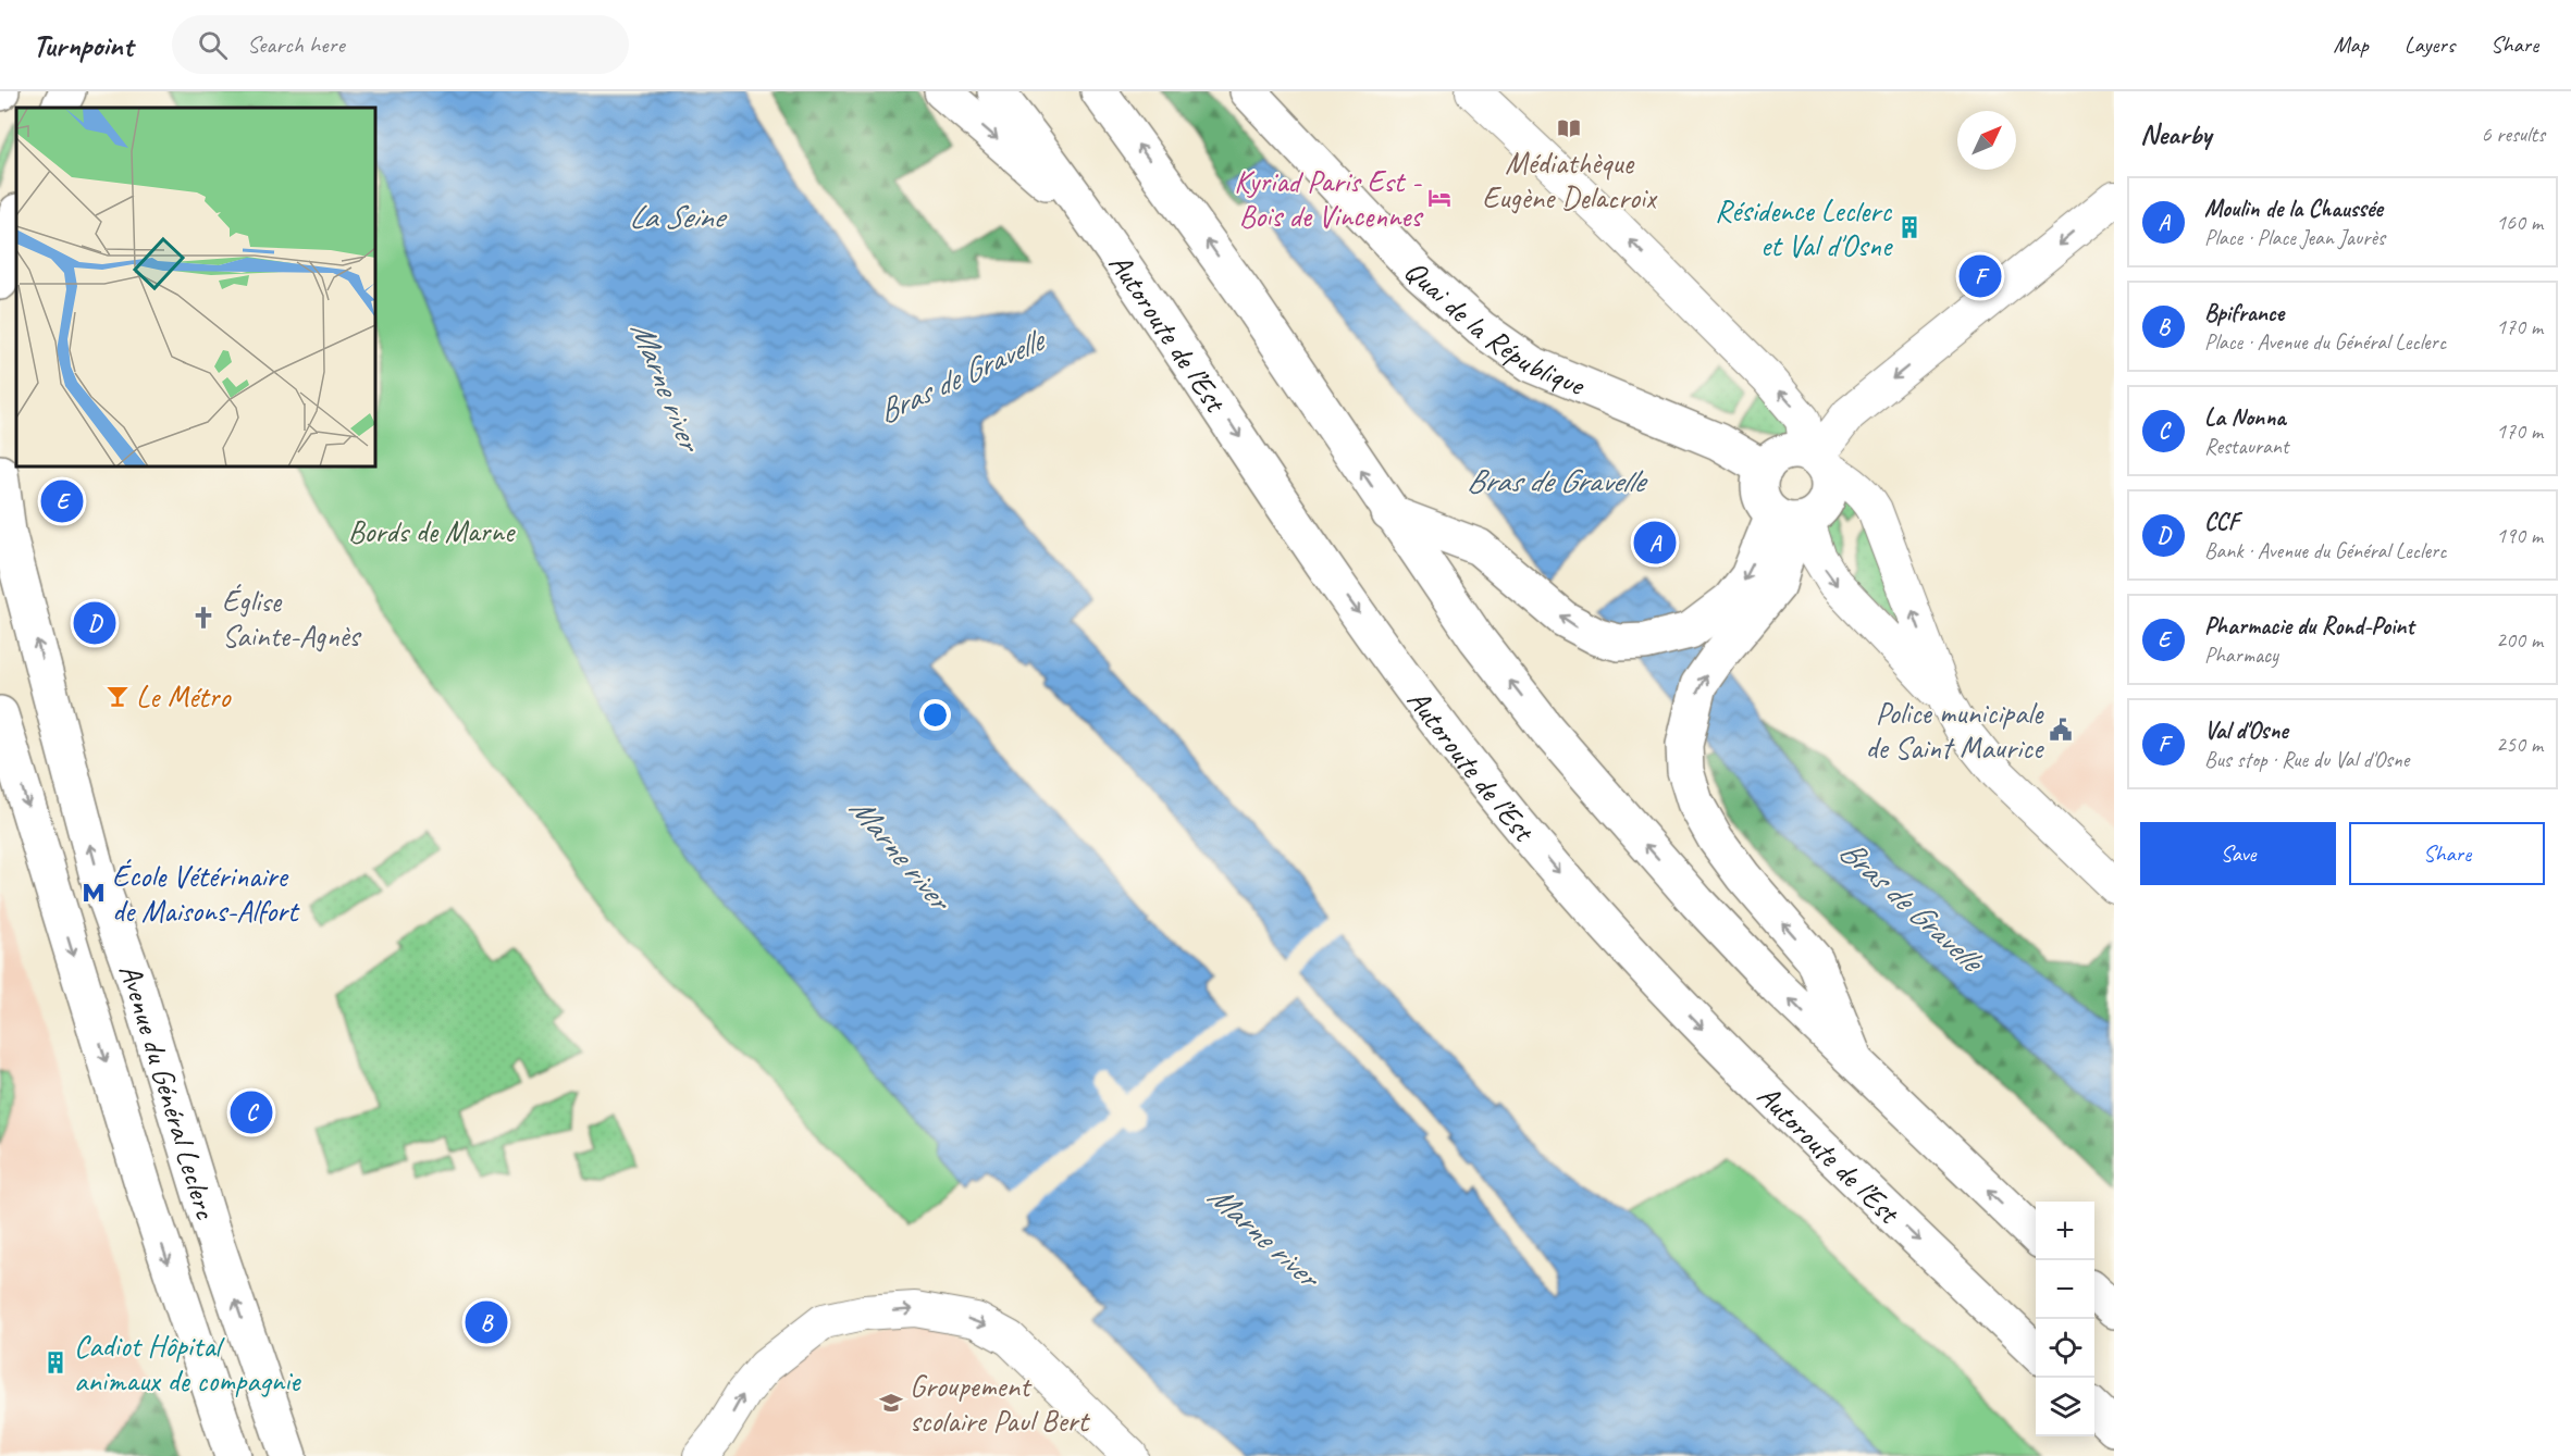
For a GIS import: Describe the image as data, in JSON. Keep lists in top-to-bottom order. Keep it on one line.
{"streets":{"main road":["Quai de la République","Autoroute de l’Est","Avenue du Général Leclerc"]},"water":["La Seine","Bras de Gravelle","Marne river"],"parks":["Bords de Marne"],"places":{"library":["Médiathèque Eugène Delacroix"],"hotel":["Kyriad Paris Est - Bois de Vincennes"],"building":["Résidence Leclerc et Val d'Osne","Cadiot Hôpital animaux de compagnie"],"church":["Église Sainte-Agnès"],"bar":["Le Métro"],"public building":["Police municipale de Saint Maurice"],"metro station":["École Vétérinaire de Maisons-Alfort"],"school or university":["Groupement scolaire Paul Bert"]},"north":"top right","page":{"header":"Turnpoint","search":"Search here","nav":["Map","Layers","Share"],"heading":["Nearby","6 results"],"list":[{"mark":"A","name":"Moulin de la Chaussée","note":"Place · Place Jean Jaurès","value":"160 m"},{"mark":"B","name":"Bpifrance","note":"Place · Avenue du Général Leclerc","value":"170 m"},{"mark":"C","name":"La Nonna","note":"Restaurant","value":"170 m"},{"mark":"D","name":"CCF","note":"Bank · Avenue du Général Leclerc","value":"190 m"},{"mark":"E","name":"Pharmacie du Rond-Point","note":"Pharmacy","value":"200 m"},{"mark":"F","name":"Val d'Osne","note":"Bus stop · Rue du Val d'Osne","value":"250 m"}],"pins":["F","E","A","D","C","B"],"buttons":["Save","Share"],"map_buttons":["+","−"]}}
